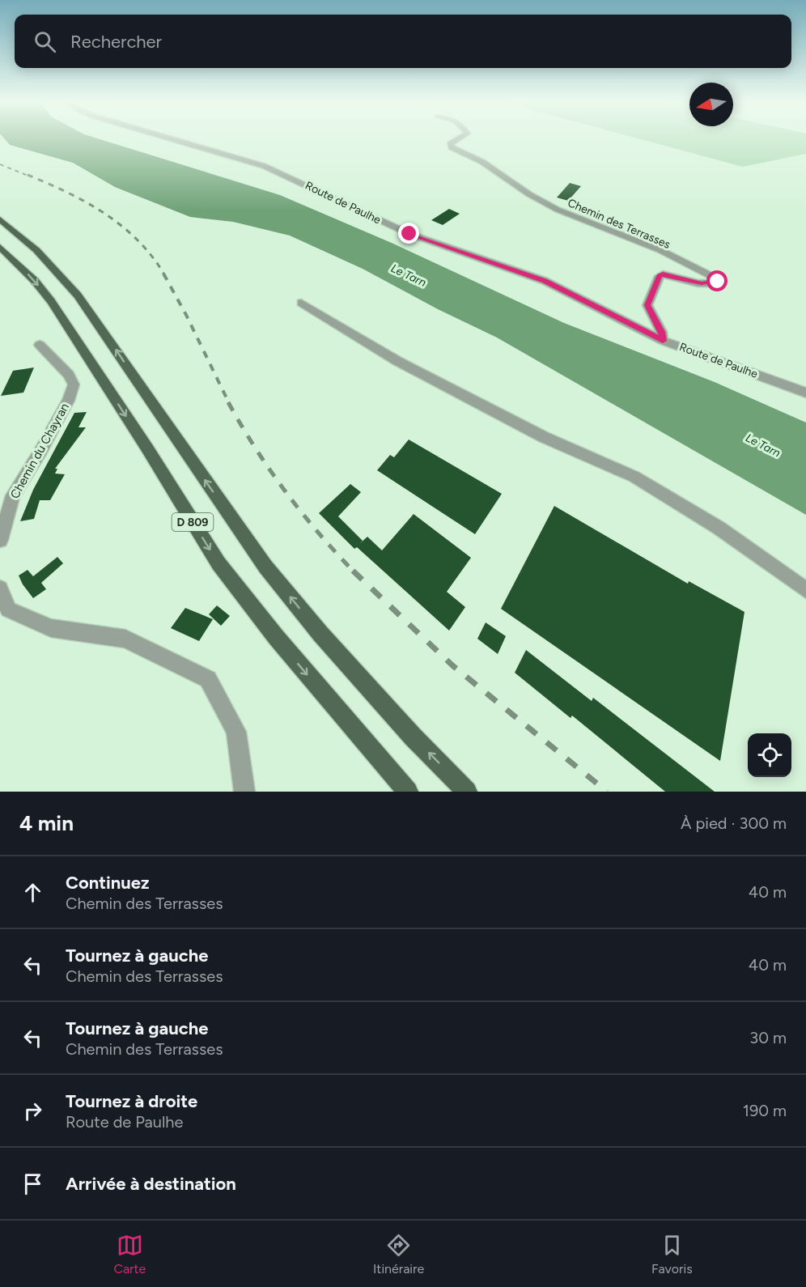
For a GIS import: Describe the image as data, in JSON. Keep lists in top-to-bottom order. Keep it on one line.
{"streets":{"main road":["D 809"],"street":["Route de Paulhe","Chemin des Terrasses","Chemin du Chayran"]},"crossings":[["Route de Paulhe","Chemin des Terrasses"]],"water":["Le Tarn"],"north":"left","page":{"search":"Rechercher","heading":["4 min","À pied · 300 m"],"list":[["Continuez","Chemin des Terrasses","40 m"],["Tournez à gauche","Chemin des Terrasses","40 m"],["Tournez à gauche","Chemin des Terrasses","30 m"],["Tournez à droite","Route de Paulhe","190 m"],"Arrivée à destination"],"nav":["Carte","Itinéraire","Favoris"]}}
